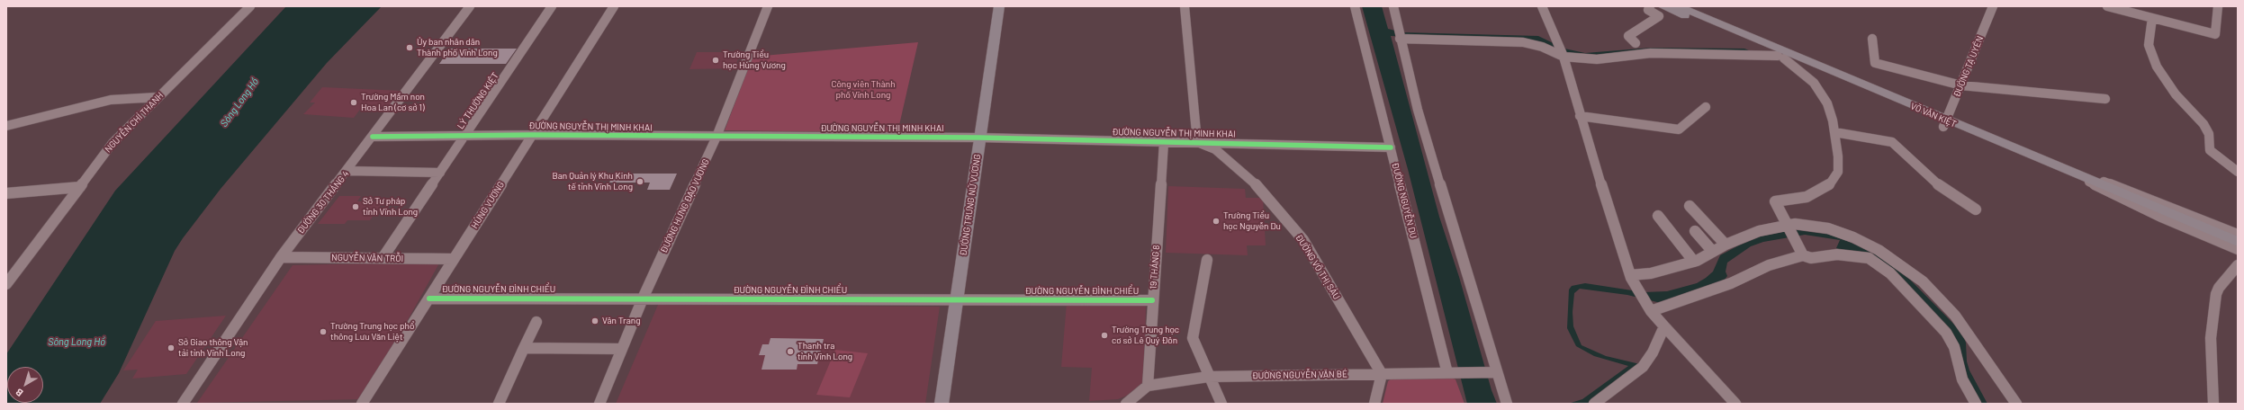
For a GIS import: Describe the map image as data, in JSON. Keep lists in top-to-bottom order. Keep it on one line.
{"streets":{"main road":["VÕ VĂN KIỆT","ĐƯỜNG TRƯNG NỮ VƯƠNG"],"street":["ĐƯỜNG TẠ UYÊN","LÝ THƯỜNG KIỆT","NGUYỄN CHÍ THANH","ĐƯỜNG NGUYỄN THỊ MINH KHAI","ĐƯỜNG NGUYỄN DU","ĐƯỜNG 30 THÁNG 4","HÙNG VƯƠNG","ĐƯỜNG HƯNG ĐẠO VƯƠNG","NGUYỄN VĂN TRỖI","19 THÁNG 8","ĐƯỜNG VÕ THỊ SÁU","ĐƯỜNG NGUYỄN ĐÌNH CHIỂU","ĐƯỜNG NGUYỄN VĂN BÉ"]},"crossings":[["ĐƯỜNG TẠ UYÊN","VÕ VĂN KIỆT"],["LÝ THƯỜNG KIỆT","ĐƯỜNG NGUYỄN THỊ MINH KHAI"],["LÝ THƯỜNG KIỆT","NGUYỄN VĂN TRỖI"],["ĐƯỜNG NGUYỄN THỊ MINH KHAI","ĐƯỜNG NGUYỄN DU"],["ĐƯỜNG NGUYỄN THỊ MINH KHAI","ĐƯỜNG 30 THÁNG 4"],["ĐƯỜNG NGUYỄN THỊ MINH KHAI","HÙNG VƯƠNG"],["ĐƯỜNG NGUYỄN THỊ MINH KHAI","ĐƯỜNG TRƯNG NỮ VƯƠNG"],["ĐƯỜNG NGUYỄN THỊ MINH KHAI","ĐƯỜNG HƯNG ĐẠO VƯƠNG"],["ĐƯỜNG NGUYỄN THỊ MINH KHAI","19 THÁNG 8"],["ĐƯỜNG NGUYỄN THỊ MINH KHAI","ĐƯỜNG VÕ THỊ SÁU"],["ĐƯỜNG NGUYỄN DU","ĐƯỜNG NGUYỄN VĂN BÉ"],["ĐƯỜNG 30 THÁNG 4","NGUYỄN VĂN TRỖI"],["HÙNG VƯƠNG","NGUYỄN VĂN TRỖI"],["HÙNG VƯƠNG","ĐƯỜNG NGUYỄN ĐÌNH CHIỂU"],["ĐƯỜNG TRƯNG NỮ VƯƠNG","ĐƯỜNG NGUYỄN ĐÌNH CHIỂU"],["ĐƯỜNG HƯNG ĐẠO VƯƠNG","ĐƯỜNG NGUYỄN ĐÌNH CHIỂU"],["19 THÁNG 8","ĐƯỜNG NGUYỄN ĐÌNH CHIỂU"],["19 THÁNG 8","ĐƯỜNG NGUYỄN VĂN BÉ"],["ĐƯỜNG VÕ THỊ SÁU","ĐƯỜNG NGUYỄN VĂN BÉ"]],"water":["Sông Long Hồ"],"parks":["Công viên Thành phố Vĩnh Long"],"places":["Ủy ban nhân dân Thành phố Vĩnh Long","Trường Tiểu học Hùng Vương","Trường Mầm non Hoa Lan (cơ sở 1)","Ban Quản lý Khu Kinh tế tỉnh Vĩnh Long","Sở Tư pháp tỉnh Vĩnh Long","Trường Tiểu học Nguyễn Du","Vân Trang","Trường Trung học phổ thông Lưu Văn Liệt","Trường Trung học cơ sở Lê Quý Đôn","Sở Giao thông Vận tải tỉnh Vĩnh Long","Thanh tra tỉnh Vĩnh Long"],"north":"bottom left"}
